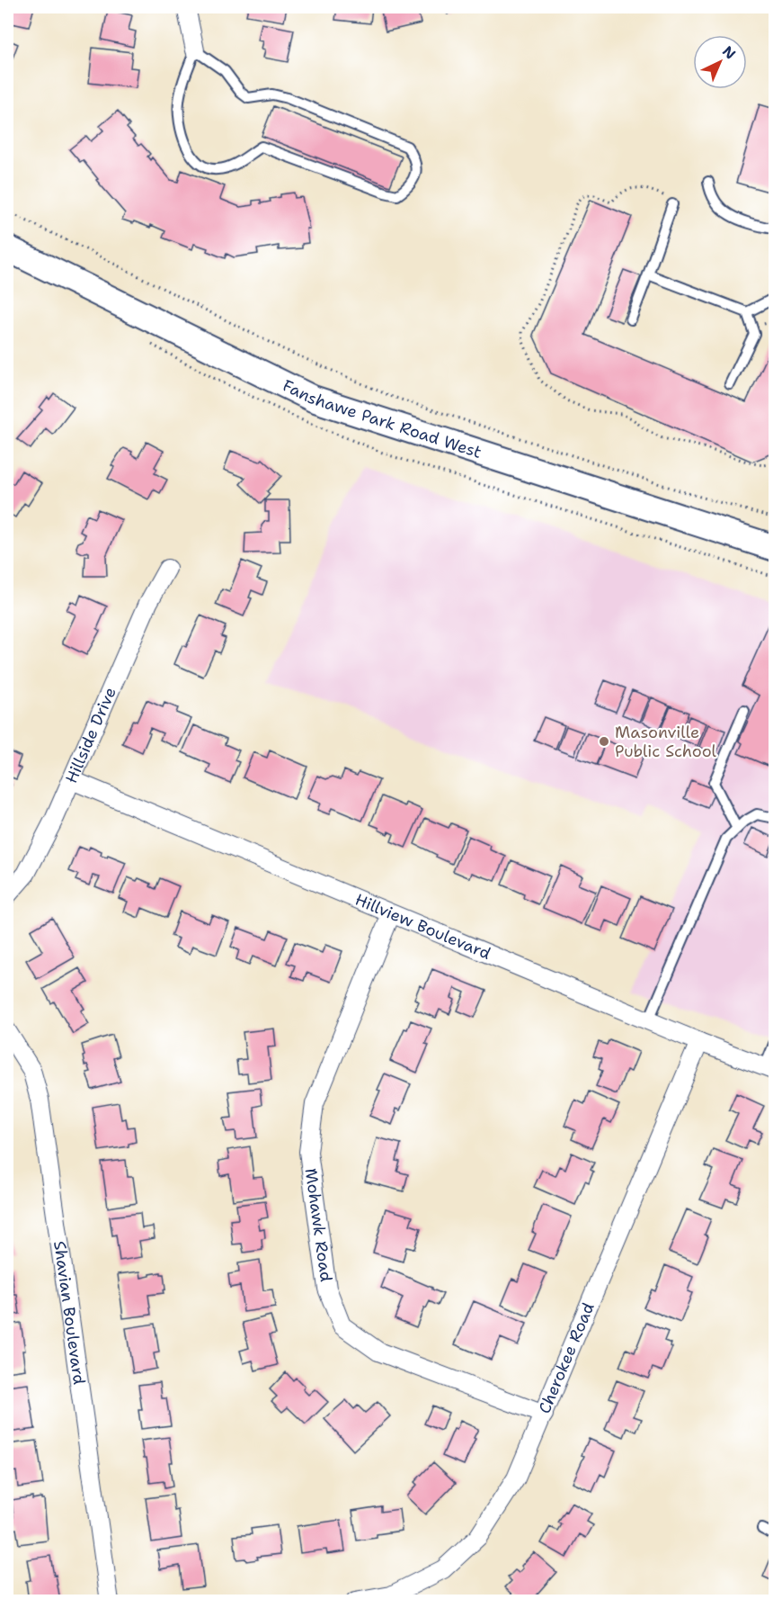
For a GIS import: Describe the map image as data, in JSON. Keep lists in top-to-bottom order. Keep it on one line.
{"streets":{"main road":["Fanshawe Park Road West"],"street":["Hillside Drive","Hillview Boulevard","Mohawk Road","Shavian Boulevard","Cherokee Road"]},"crossings":[["Hillside Drive","Hillview Boulevard"],["Hillview Boulevard","Mohawk Road"],["Hillview Boulevard","Cherokee Road"],["Mohawk Road","Cherokee Road"]],"places":["Masonville Public School"],"north":"top right"}
